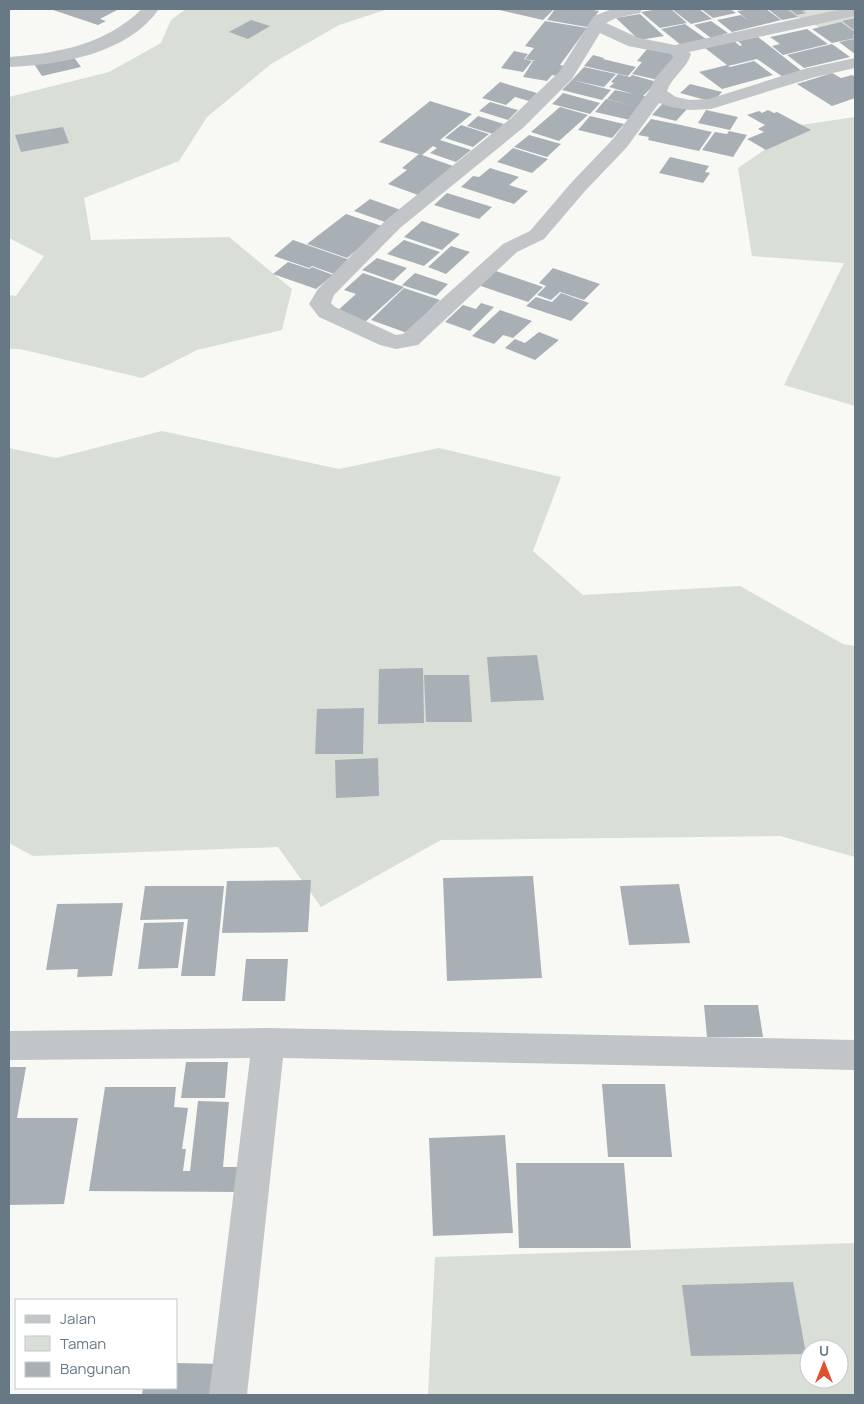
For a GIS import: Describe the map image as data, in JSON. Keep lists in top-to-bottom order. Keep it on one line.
{"legend":["Jalan","Taman","Bangunan"],"north":"top"}
